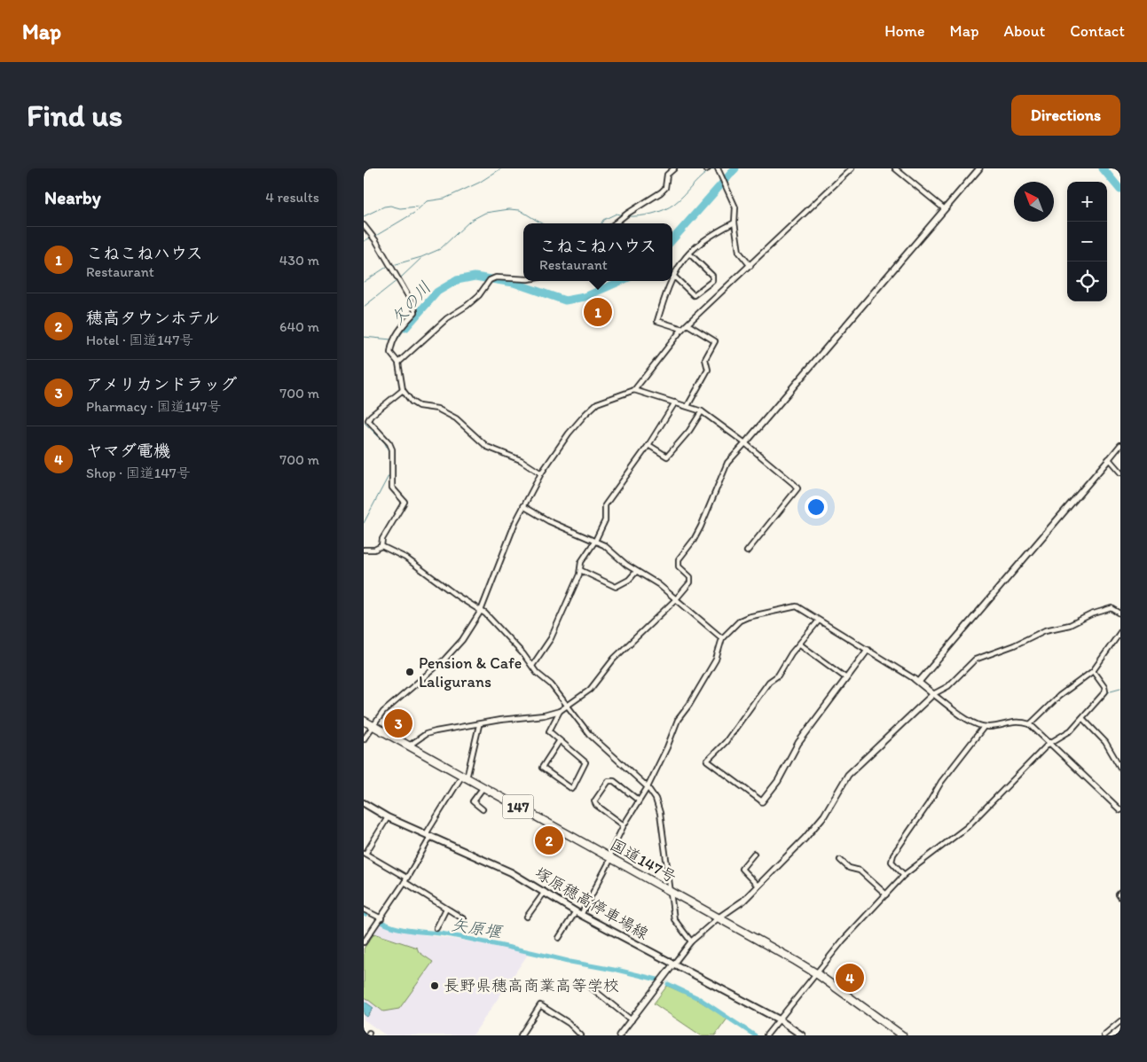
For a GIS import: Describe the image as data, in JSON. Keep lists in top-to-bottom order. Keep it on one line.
{"streets":{"highway":["147","国道147号"],"main road":["塚原穂高停車場線"]},"water":["欠の川","矢原堰"],"places":["Pension & Cafe Laligurans","長野県穂高商業高等学校"],"north":"top left","page":{"header":"Map","nav":["Home","Map","About","Contact"],"buttons":"Directions","title":"Find us","heading":["Nearby","4 results"],"map_buttons":["+","−"],"popup":["こねこねハウス","Restaurant"],"list":[{"mark":"1","name":"こねこねハウス","note":"Restaurant","value":"430 m"},{"mark":"2","name":"穂高タウンホテル","note":"Hotel · 国道147号","value":"640 m"},{"mark":"3","name":"アメリカンドラッグ","note":"Pharmacy · 国道147号","value":"700 m"},{"mark":"4","name":"ヤマダ電機","note":"Shop · 国道147号","value":"700 m"}],"pins":["1","3","2","4"]}}
